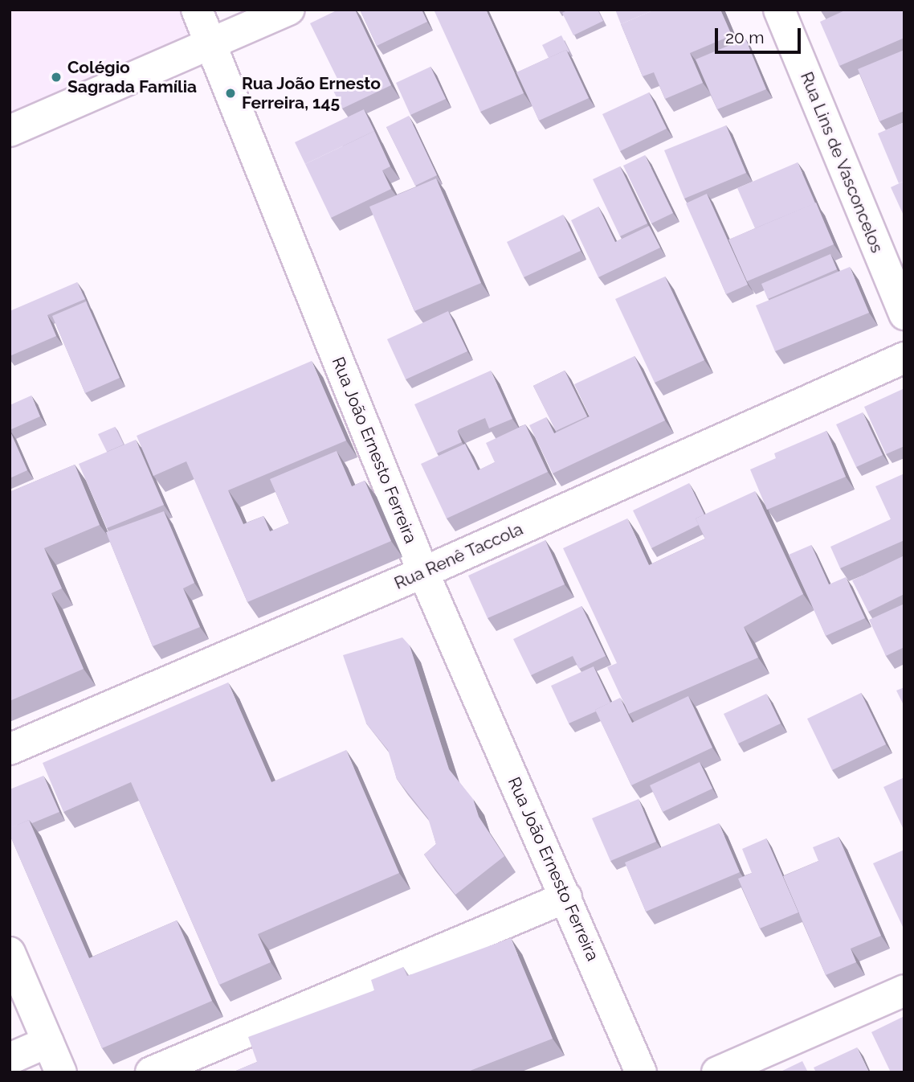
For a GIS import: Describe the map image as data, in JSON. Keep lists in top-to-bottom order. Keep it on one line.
{"streets":{"street":["Rua Lins de Vasconcelos","Rua João Ernesto Ferreira","Rua Renê Taccola"]},"crossings":[["Rua João Ernesto Ferreira","Rua Renê Taccola"]],"places":["Colégio Sagrada Família","Rua João Ernesto Ferreira, 145"],"scale_bar":"20 m"}
